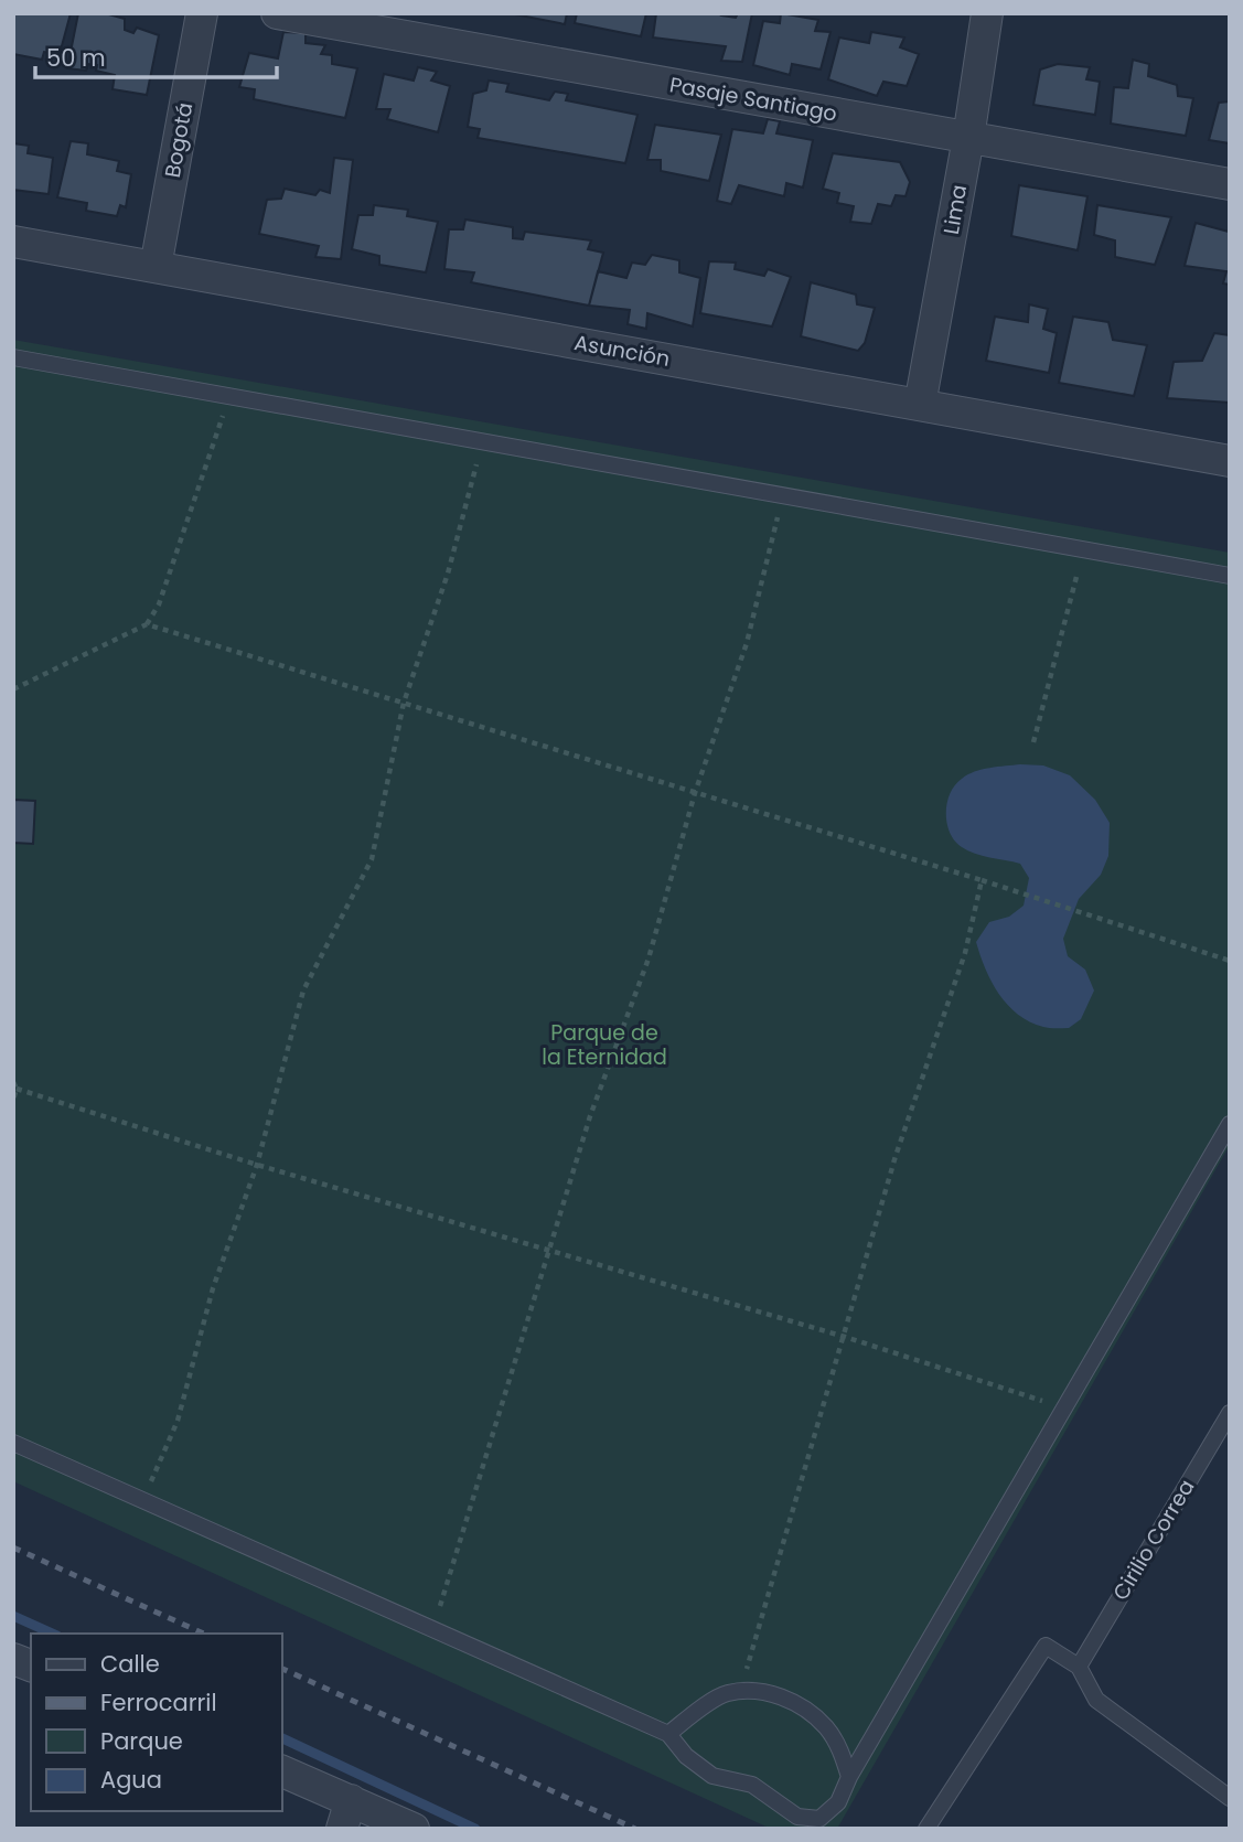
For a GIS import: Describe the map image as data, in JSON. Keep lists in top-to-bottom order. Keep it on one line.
{"streets":{"street":["Pasaje Santiago","Bogotá","Lima","Asunción"],"lane":["Cirilio Correa"]},"crossings":[["Pasaje Santiago","Lima"],["Bogotá","Asunción"],["Lima","Asunción"]],"parks":["Parque de la Eternidad"],"legend":["Calle","Ferrocarril","Parque","Agua"],"scale_bar":"50 m"}
